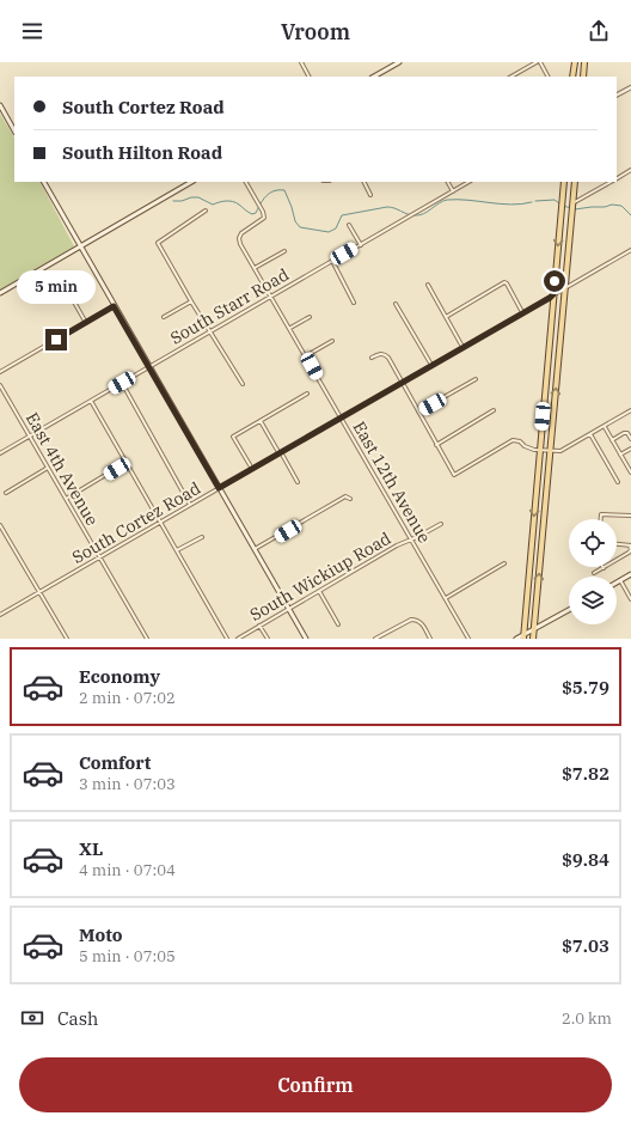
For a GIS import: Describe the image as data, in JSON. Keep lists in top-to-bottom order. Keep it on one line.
{"streets":{"street":["South Starr Road","East 4th Avenue","East 12th Avenue","South Cortez Road","South Wickiup Road"]},"crossings":[["South Starr Road","East 4th Avenue"],["South Starr Road","East 12th Avenue"],["East 4th Avenue","South Cortez Road"],["East 12th Avenue","South Cortez Road"],["East 12th Avenue","South Wickiup Road"]],"page":{"header":"Vroom","banner":["South Cortez Road","South Hilton Road"],"bubble":"5 min","list":[{"name":"Economy","note":"2 min · 07:02","value":"$5.79"},{"name":"Comfort","note":"3 min · 07:03","value":"$7.82"},{"name":"XL","note":"4 min · 07:04","value":"$9.84"},{"name":"Moto","note":"5 min · 07:05","value":"$7.03"}],"pay":["Cash","2.0 km"],"buttons":"Confirm"}}
